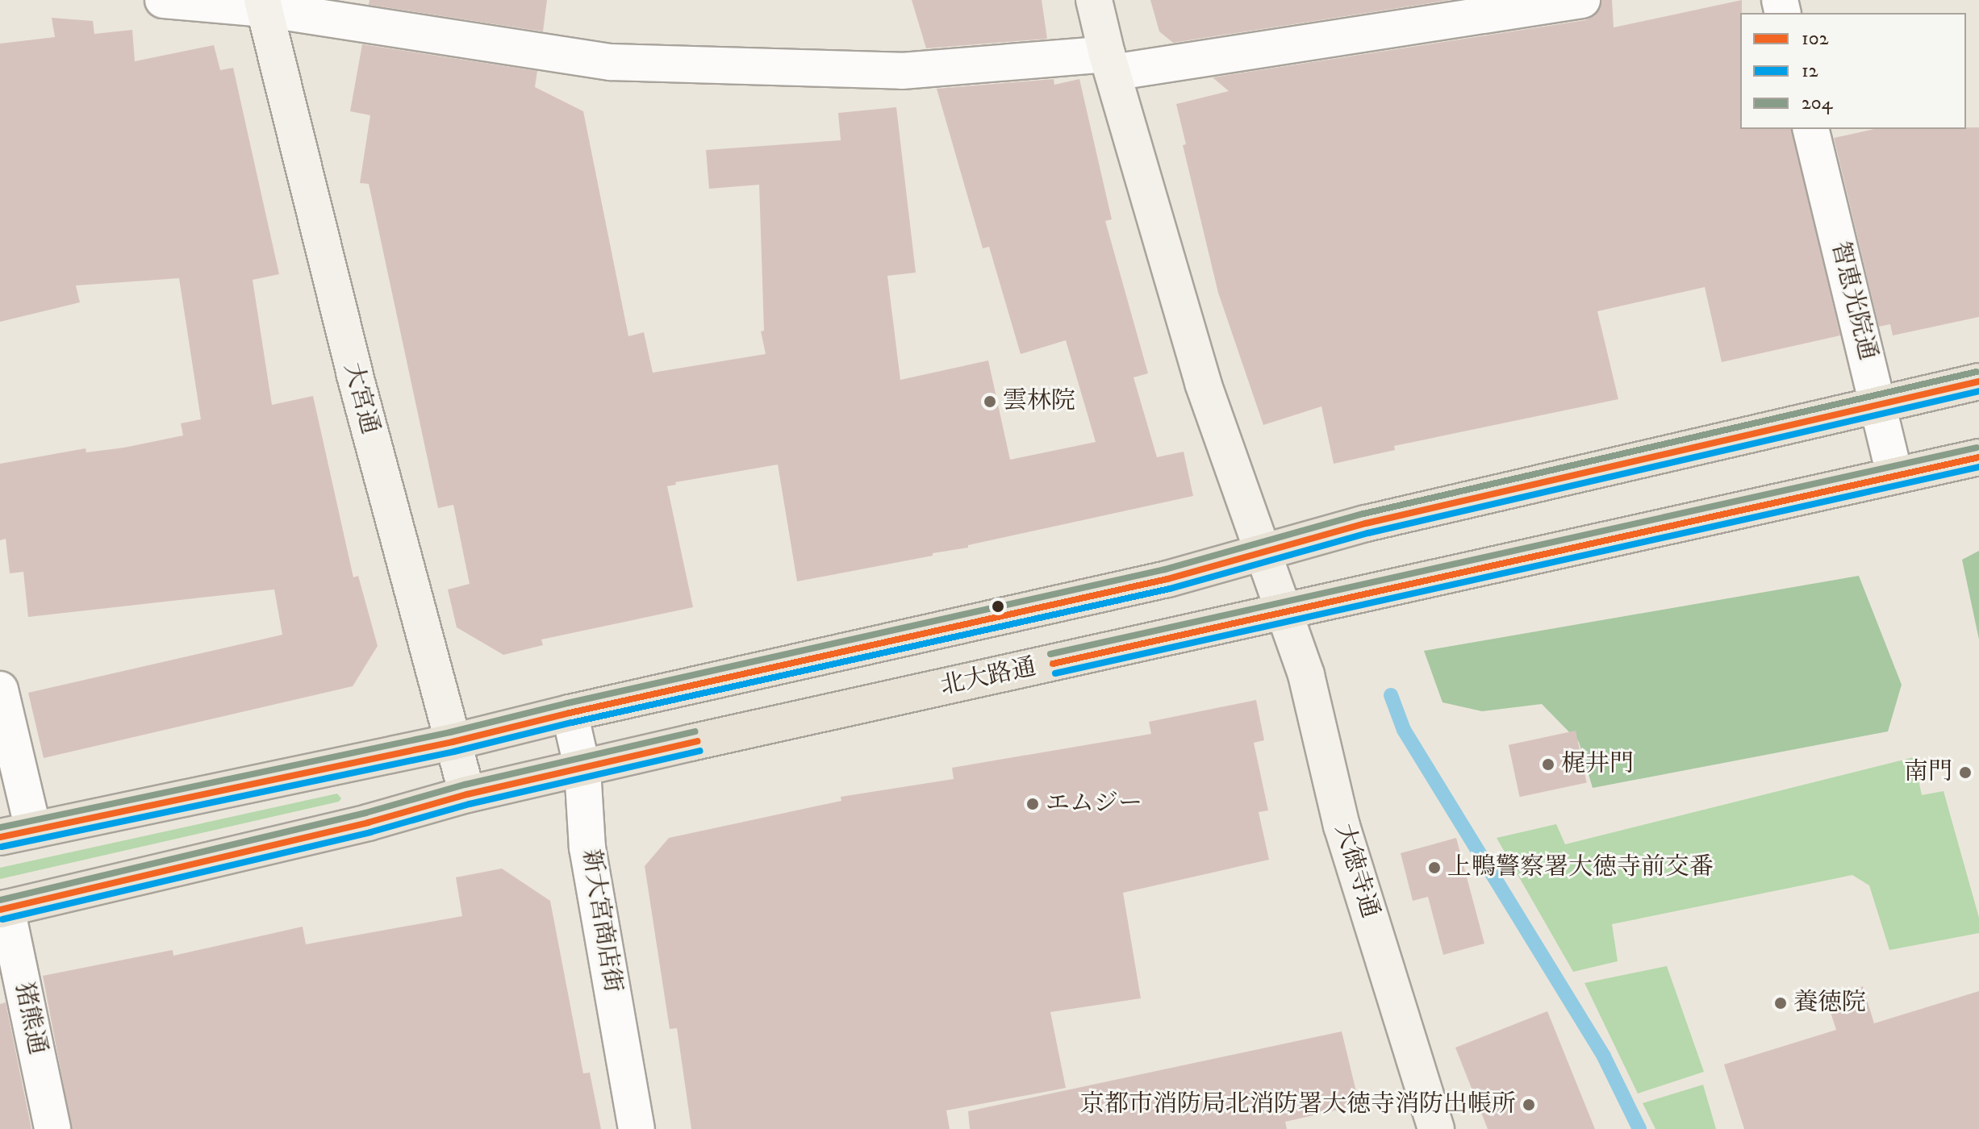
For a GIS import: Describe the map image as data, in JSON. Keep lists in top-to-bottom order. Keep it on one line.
{"streets":{"main road":["北大路通"],"street":["智恵光院通","大宮通","大徳寺通","新大宮商店街","猪熊通"]},"crossings":[["智恵光院通","北大路通"],["大宮通","北大路通"],["北大路通","大徳寺通"],["北大路通","新大宮商店街"],["北大路通","猪熊通"]],"places":["雲林院","梶井門","南門","エムジー","上鴨警察署大徳寺前交番","養徳院","京都市消防局北消防署大徳寺消防出帳所"],"lines":["transit line 204","transit line 102","transit line 12"],"legend":["102","12","204"]}
